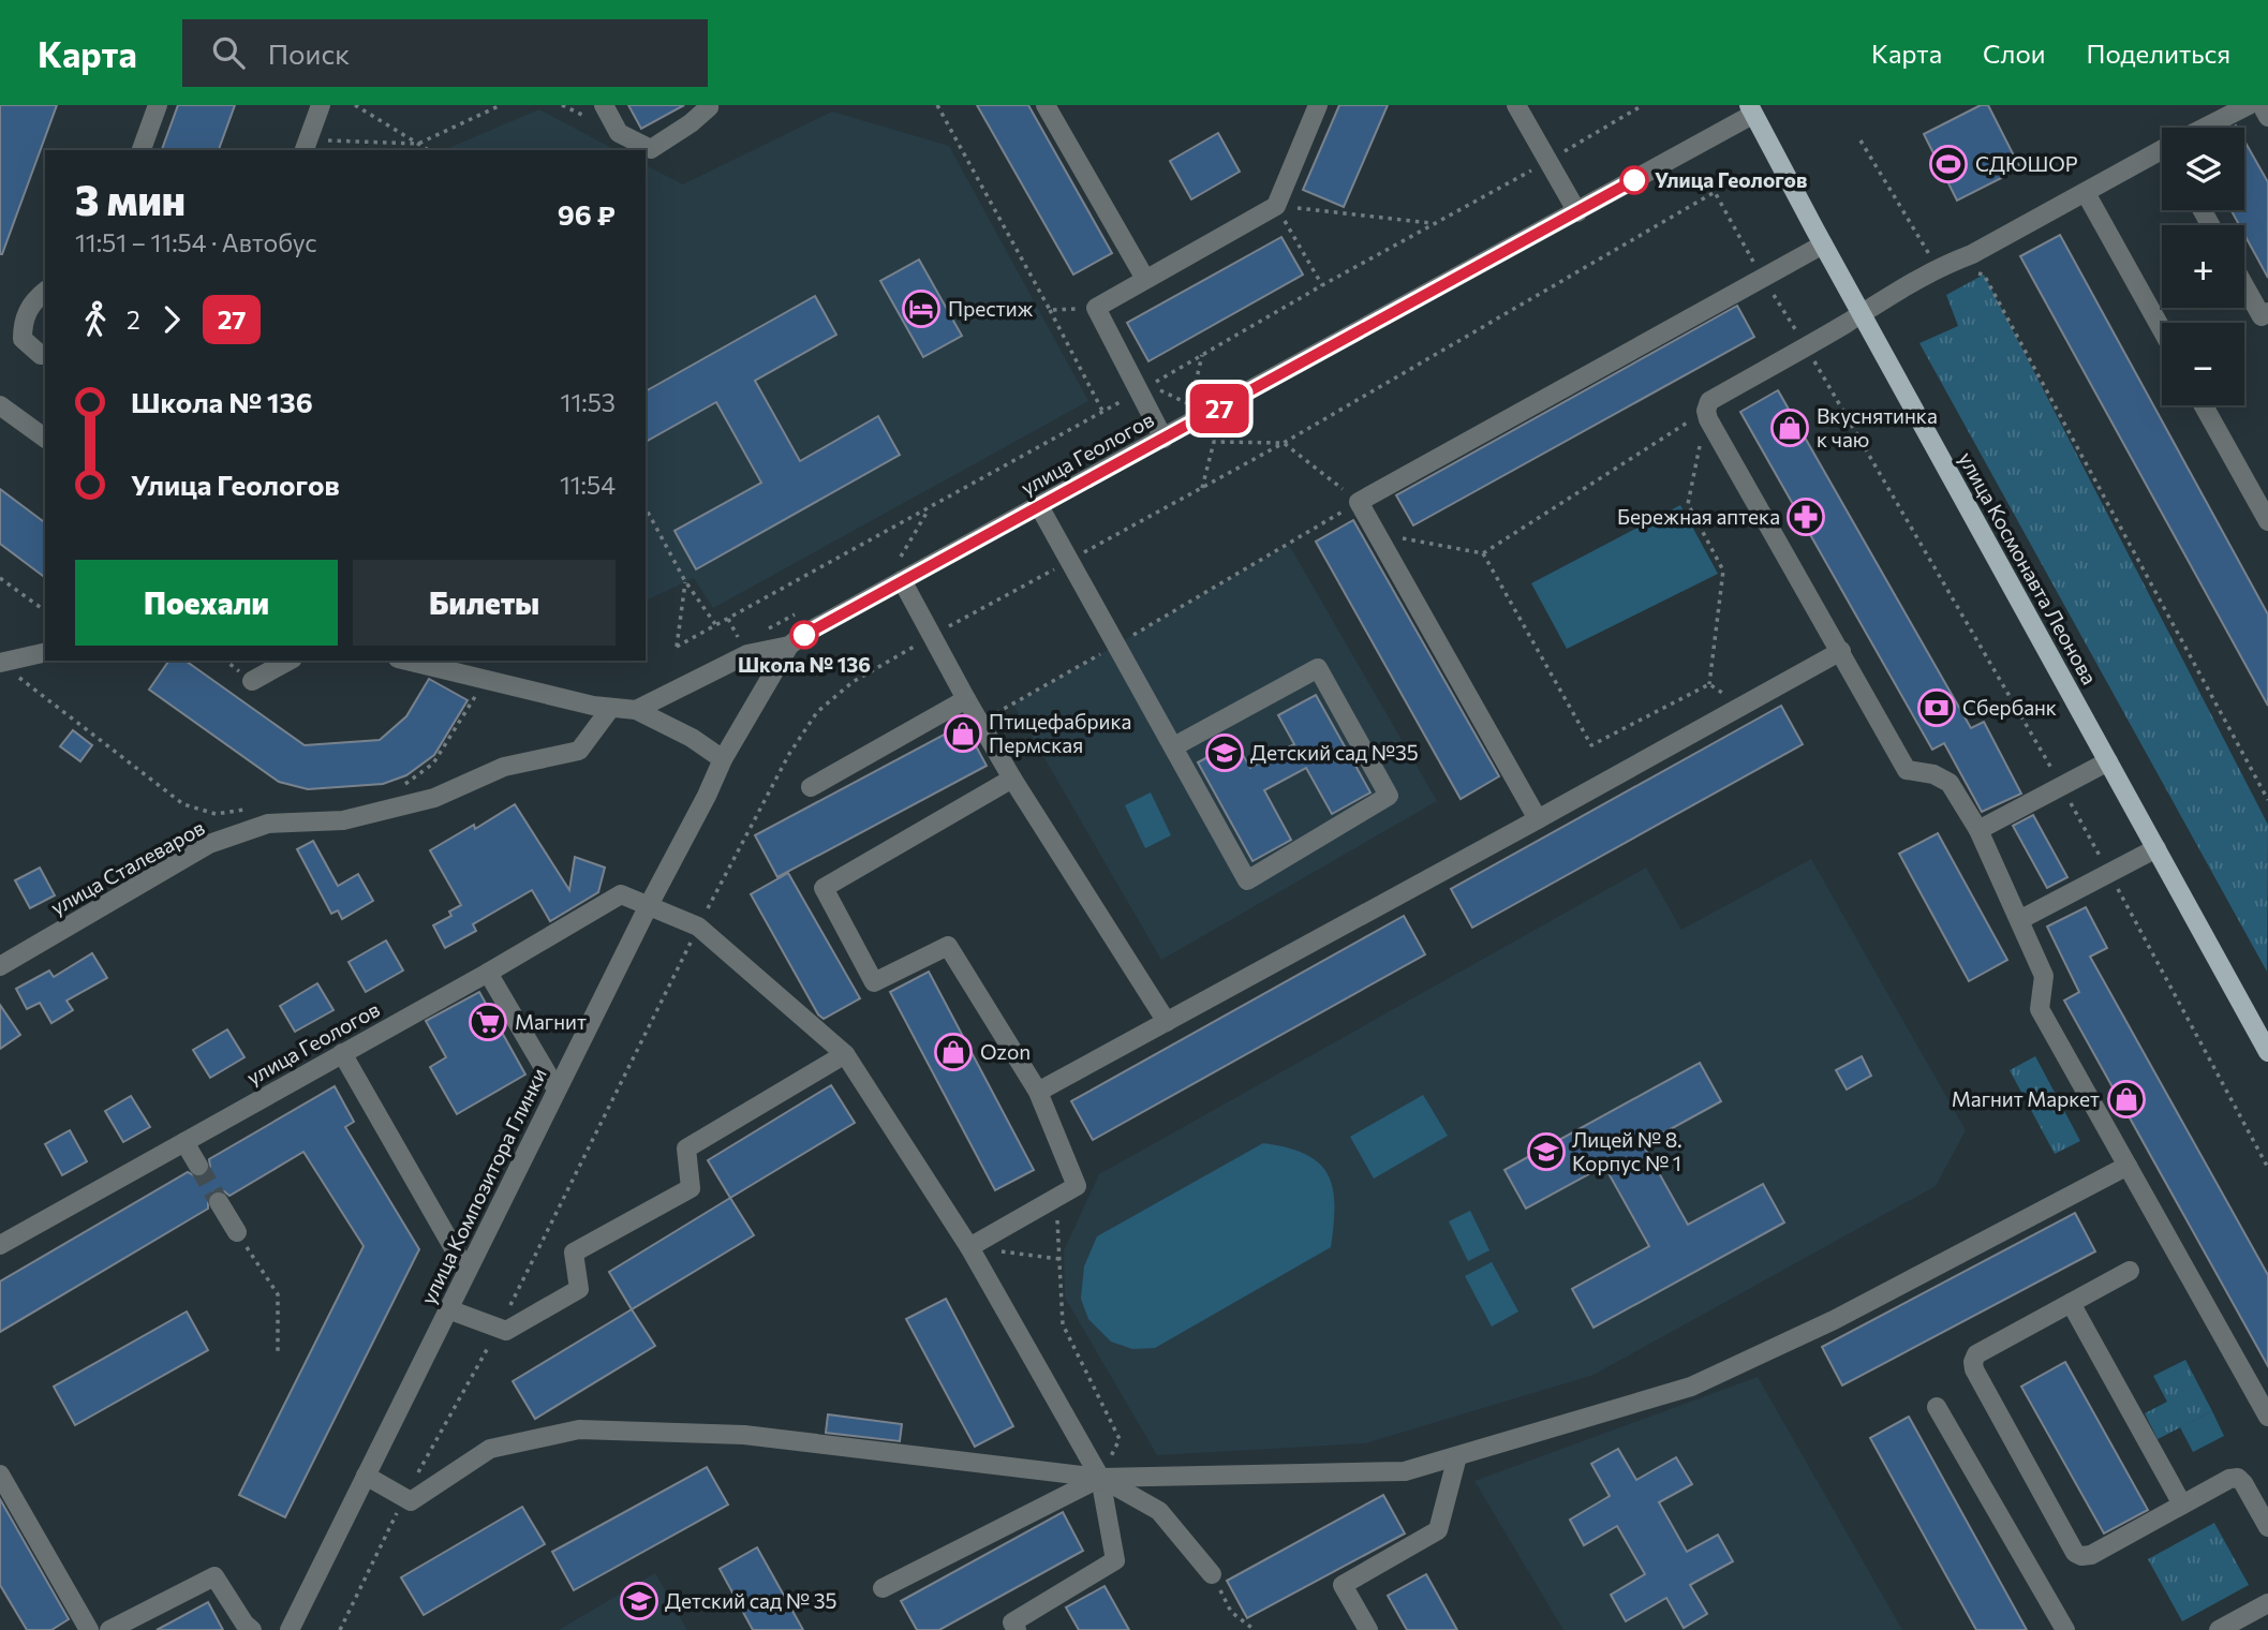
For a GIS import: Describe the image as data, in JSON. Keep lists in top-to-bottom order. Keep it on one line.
{"streets":{"main road":["улица Космонавта Леонова"],"street":["улица Геологов","улица Сталеваров","улица Композитора Глинки"]},"crossings":[["улица Геологов","улица Космонавта Леонова"],["улица Геологов","улица Композитора Глинки"]],"places":{"sports":["СДЮШОР"],"other":["Улица Геологов","Школа № 136"],"hotel":["Престиж"],"shop":["Вкуснятинка к чаю","Птицефабрика Пермская","Ozon","Магнит Маркет"],"pharmacy":["Бережная аптека"],"bank":["Сбербанк"],"school or university":["Детский сад №35","Лицей № 8. Корпус № 1","Детский сад № 35"],"supermarket":["Магнит"]},"lines":["bus line 27"],"page":{"header":"Карта","search":"Поиск","nav":["Карта","Слои","Поделиться"],"on_map":"27","map_buttons":["+","−"],"heading":["3 мин","11:51 – 11:54 · Автобус","96 ₽"],"legs":["2","27"],"list":[{"name":"Школа № 136","value":"11:53"},{"name":"Улица Геологов","value":"11:54"}],"buttons":["Поехали","Билеты"]}}
